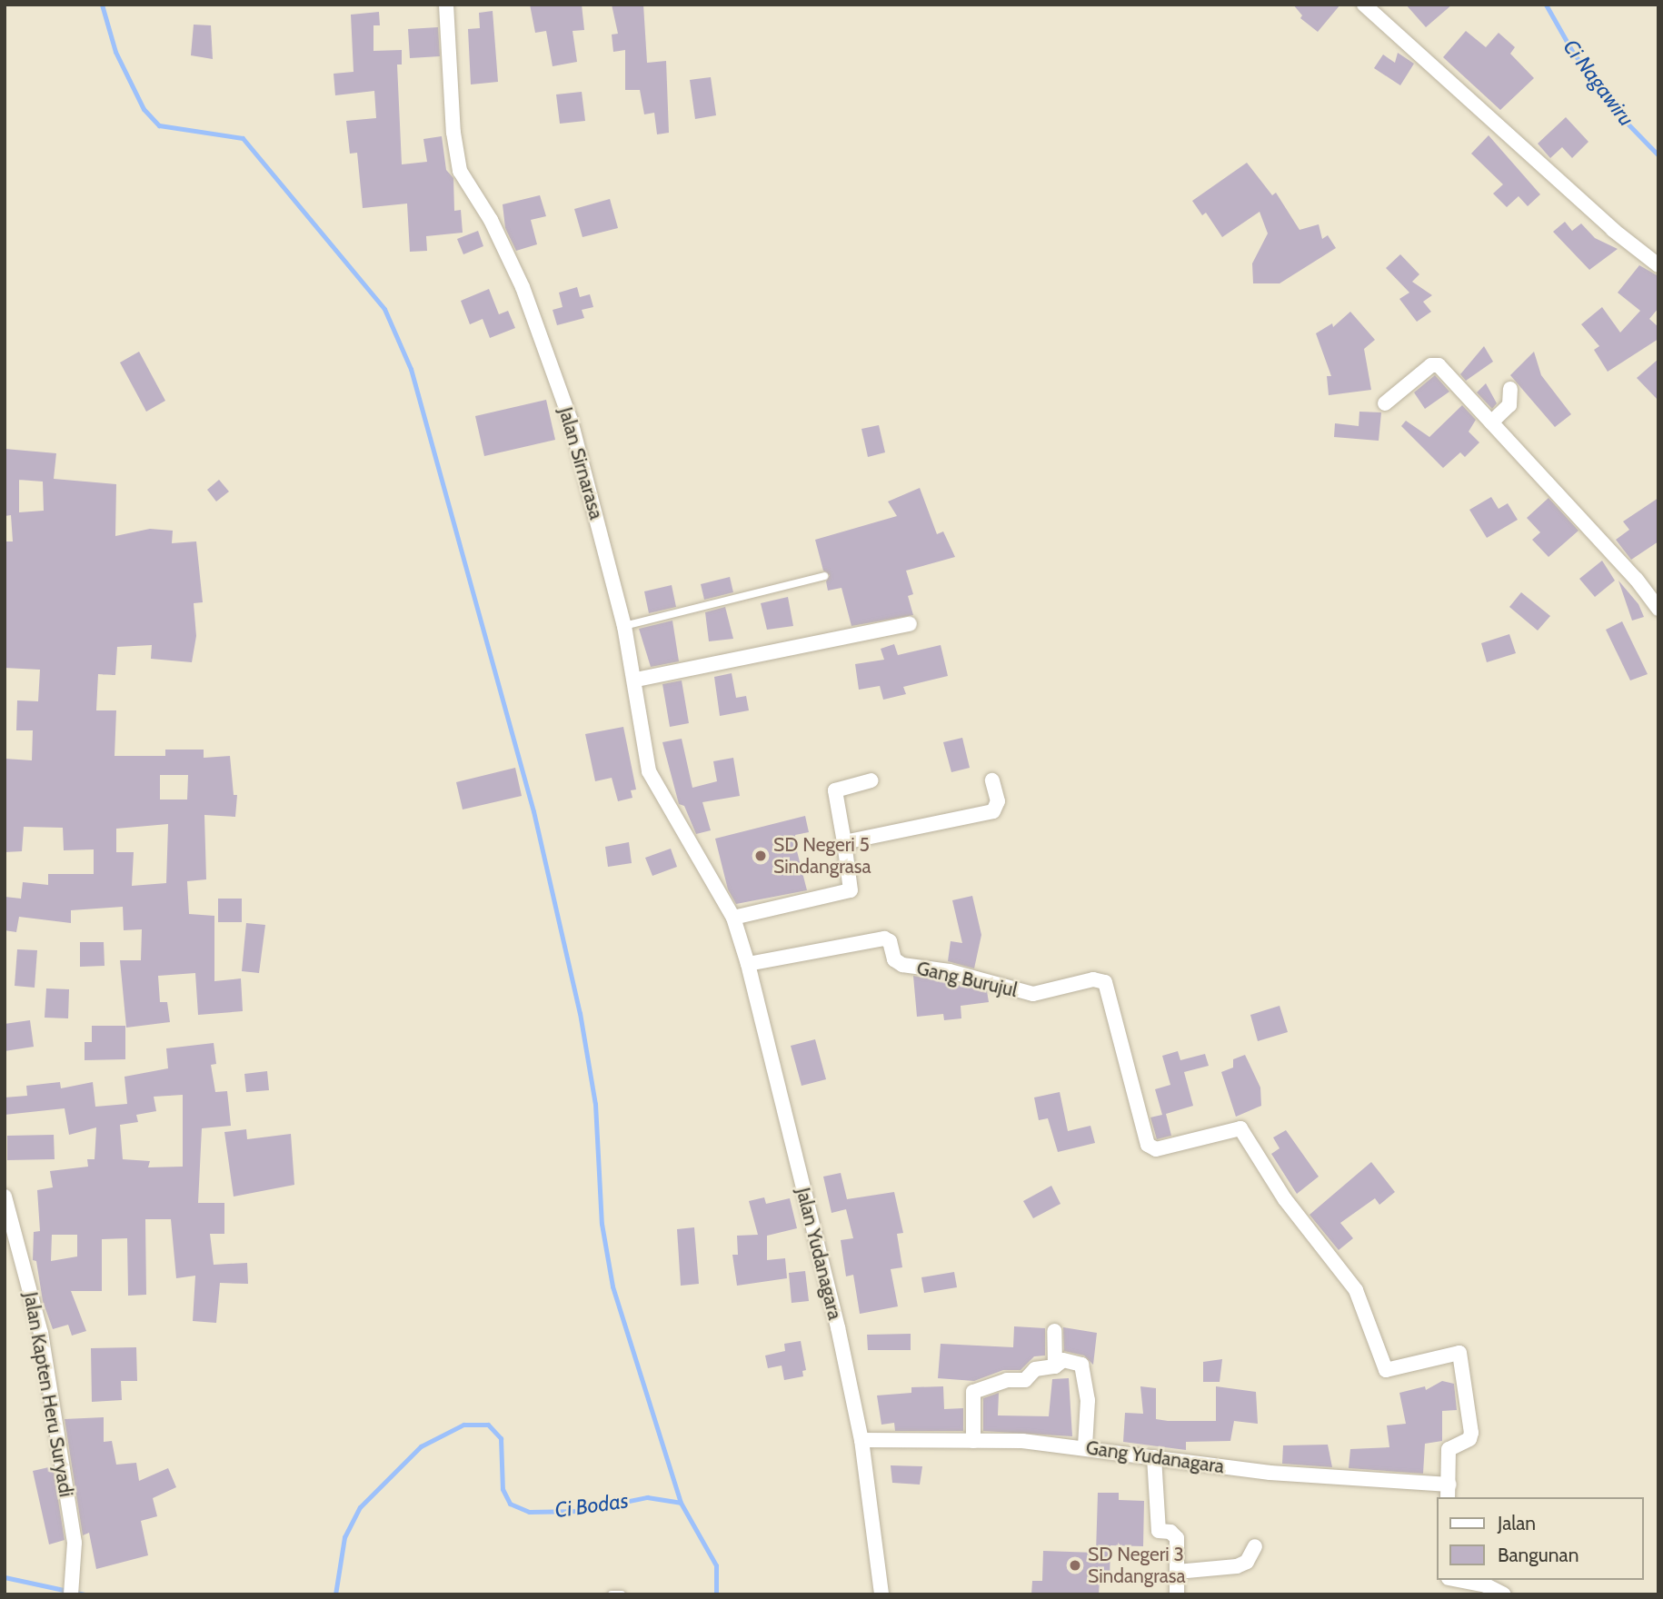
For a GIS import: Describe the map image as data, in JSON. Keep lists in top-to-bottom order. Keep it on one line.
{"streets":{"street":["Jalan Sirnarasa","Gang Burujul","Jalan Yudanagara","Jalan Kapten Heru Suryadi","Gang Yudanagara"]},"crossings":[["Jalan Sirnarasa","Jalan Yudanagara"],["Gang Burujul","Jalan Yudanagara"],["Gang Burujul","Gang Yudanagara"],["Jalan Yudanagara","Gang Yudanagara"]],"water":["Ci Nagawiru","Ci Bodas"],"places":["SD Negeri 5 Sindangrasa","SD Negeri 3 Sindangrasa"],"legend":["Jalan","Bangunan"]}
